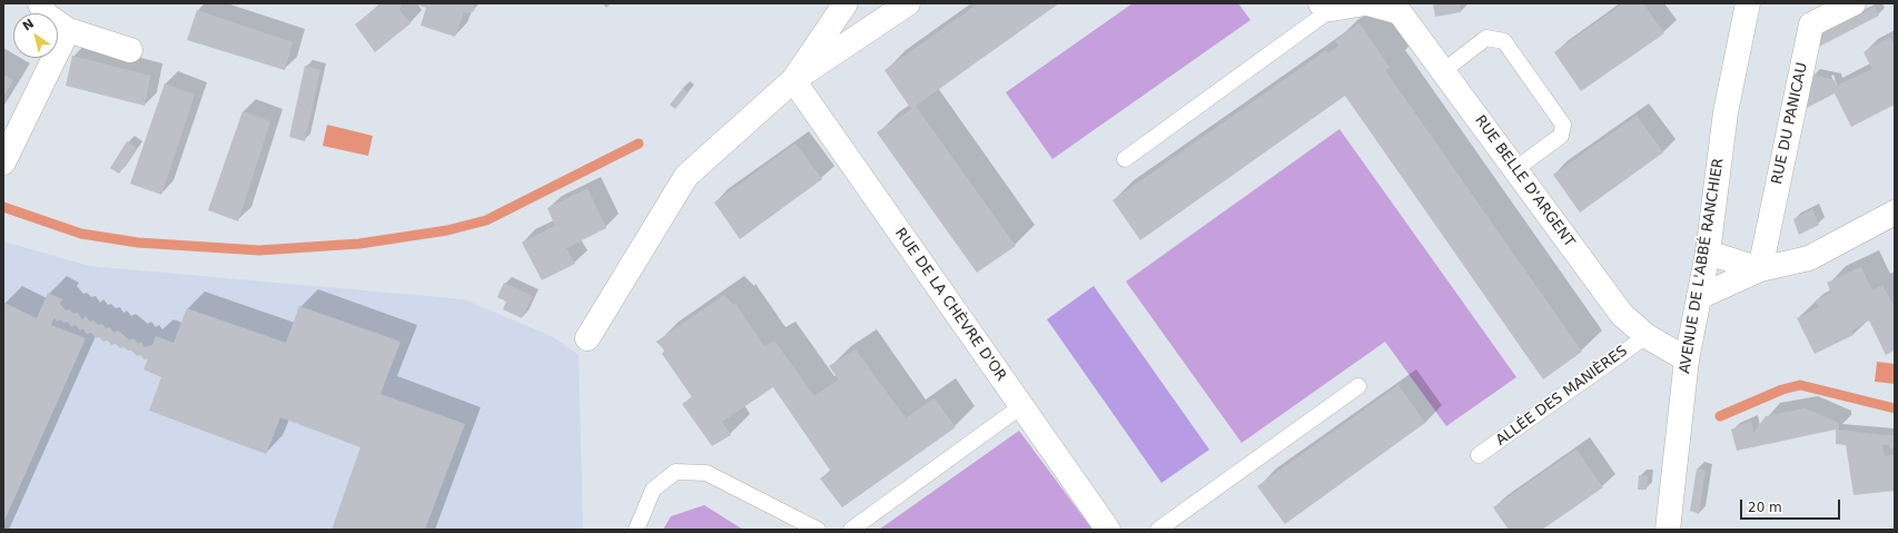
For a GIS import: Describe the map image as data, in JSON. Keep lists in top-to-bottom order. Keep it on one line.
{"streets":{"street":["RUE DU PANICAU","RUE BELLE D'ARGENT","AVENUE DE L'ABBÉ RANCHIER","RUE DE LA CHÈVRE D'OR"],"lane":["ALLÉE DES MANIÈRES"]},"crossings":[["RUE BELLE D'ARGENT","AVENUE DE L'ABBÉ RANCHIER"],["RUE BELLE D'ARGENT","ALLÉE DES MANIÈRES"]],"scale_bar":"20 m","north":"top left"}
